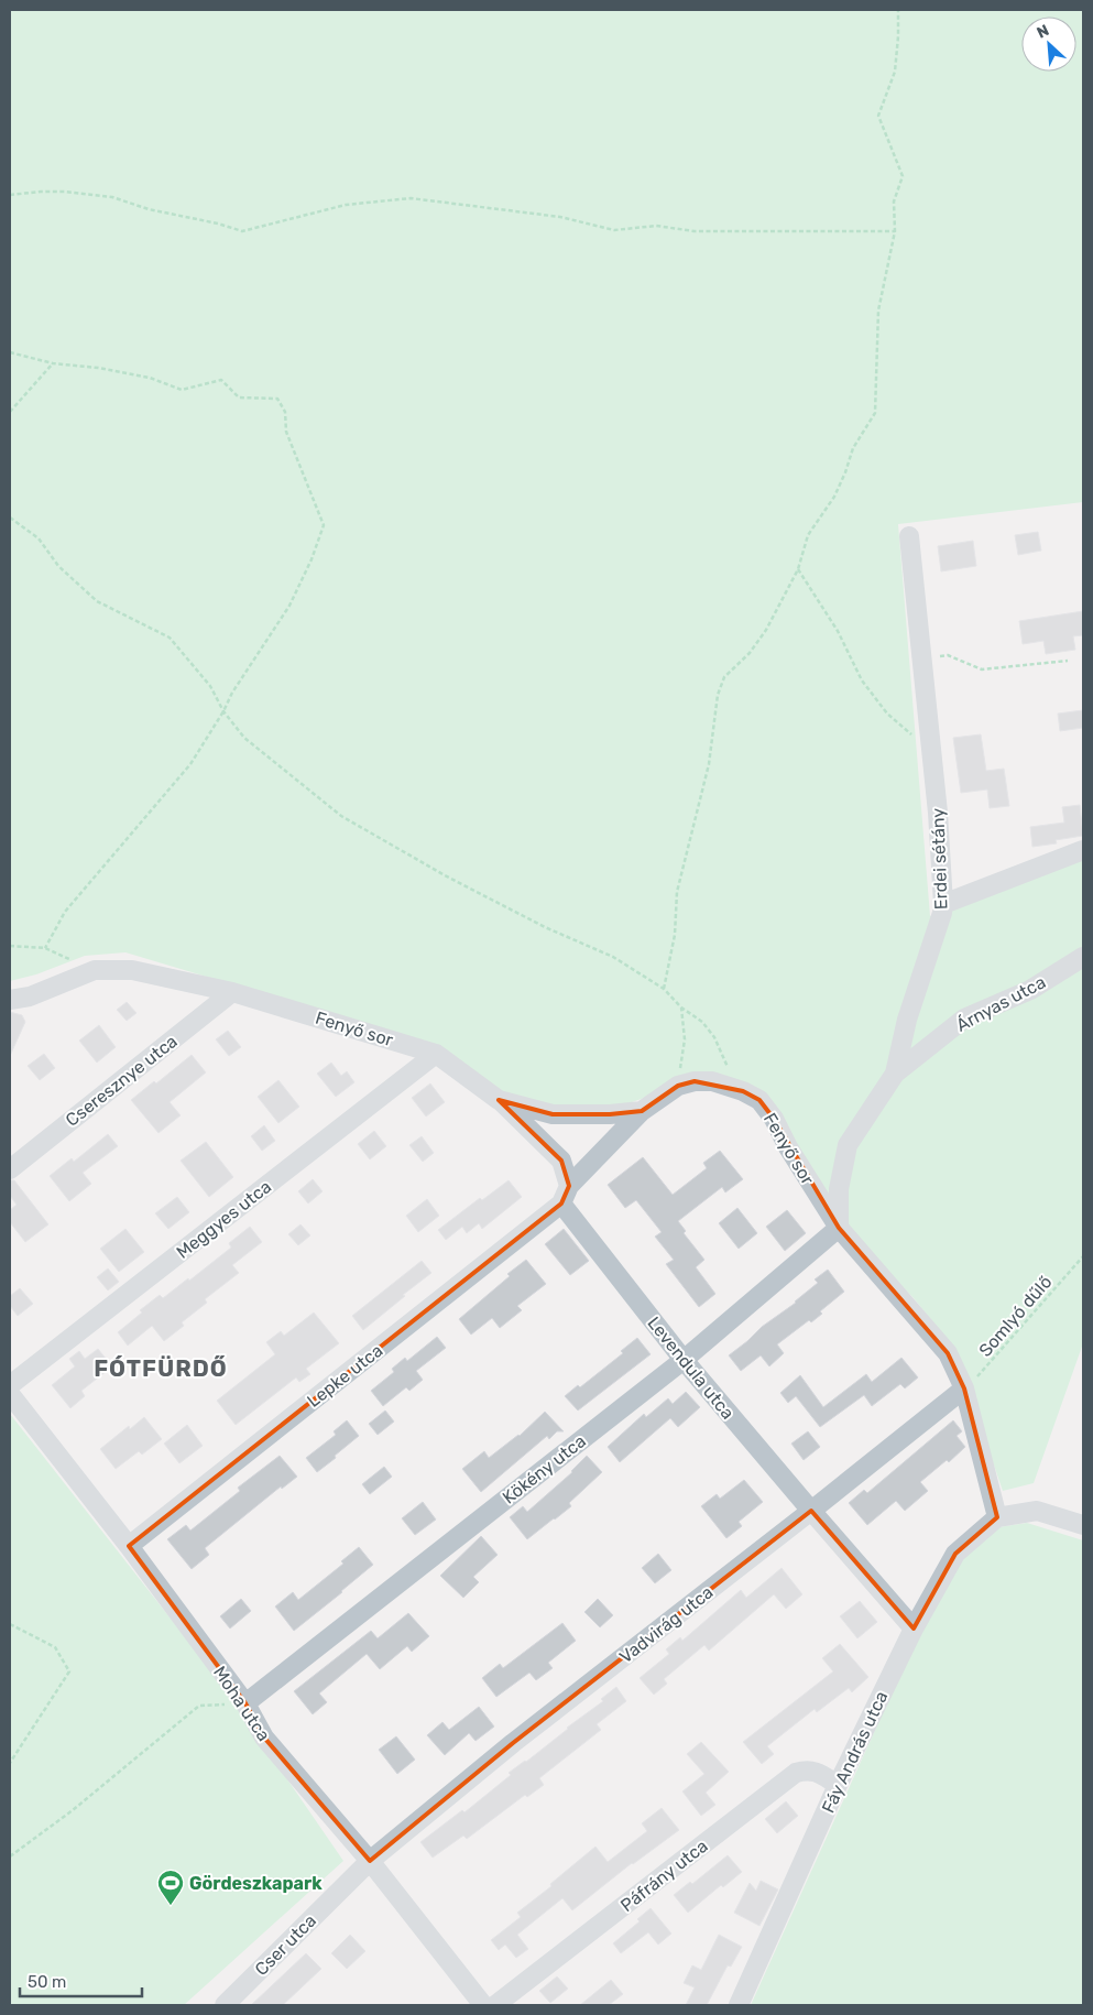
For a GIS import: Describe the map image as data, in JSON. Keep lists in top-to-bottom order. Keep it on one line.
{"streets":{"street":["Erdei sétány","Árnyas utca","Fenyő sor","Cseresznye utca","Meggyes utca","Levendula utca","Lepke utca","Kökény utca","Vadvirág utca","Moha utca","Fáy András utca","Páfrány utca","Cser utca"],"path":["Somlyó dűlő"]},"crossings":[["Erdei sétány","Árnyas utca"],["Erdei sétány","Fenyő sor"],["Erdei sétány","Kökény utca"],["Fenyő sor","Cseresznye utca"],["Fenyő sor","Meggyes utca"],["Fenyő sor","Somlyó dűlő"],["Fenyő sor","Kökény utca"],["Fenyő sor","Vadvirág utca"],["Fenyő sor","Fáy András utca"],["Somlyó dűlő","Vadvirág utca"],["Levendula utca","Lepke utca"],["Levendula utca","Kökény utca"],["Levendula utca","Vadvirág utca"],["Levendula utca","Fáy András utca"],["Lepke utca","Moha utca"],["Kökény utca","Moha utca"],["Vadvirág utca","Moha utca"],["Vadvirág utca","Cser utca"],["Moha utca","Páfrány utca"],["Moha utca","Cser utca"],["Fáy András utca","Páfrány utca"]],"districts":["FÓTFÜRDŐ"],"places":{"sports":["Gördeszkapark"]},"scale_bar":"50 m","north":"top left"}
